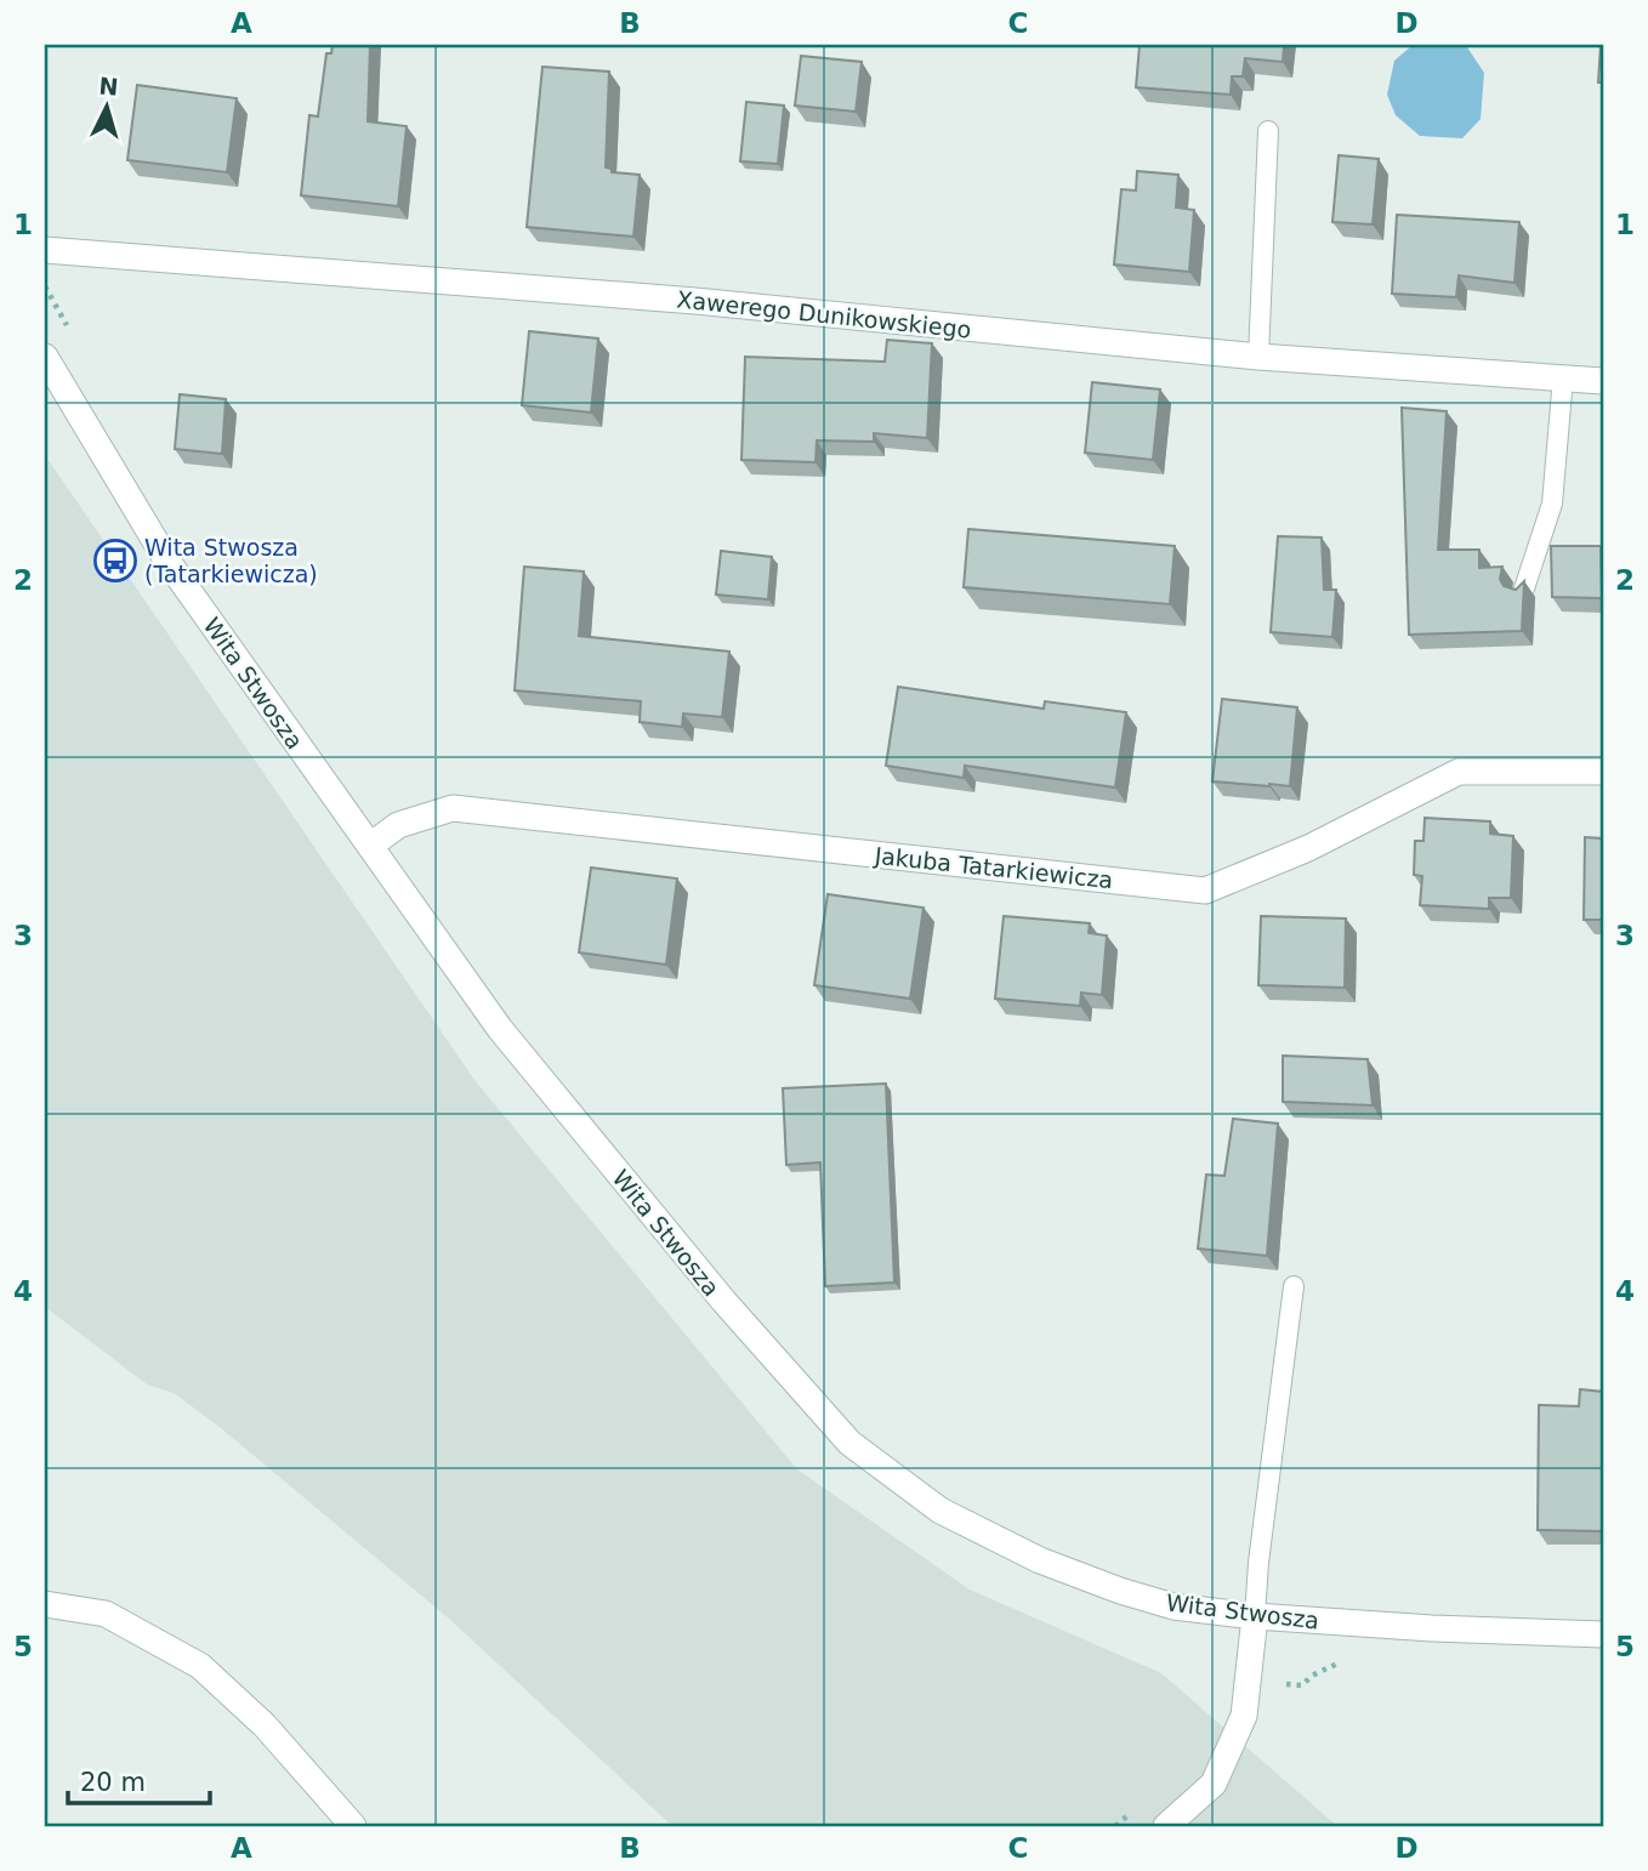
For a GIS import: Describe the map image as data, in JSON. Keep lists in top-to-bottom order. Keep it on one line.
{"streets":{"street":["Xawerego Dunikowskiego","Wita Stwosza","Jakuba Tatarkiewicza"]},"crossings":[["Wita Stwosza","Jakuba Tatarkiewicza"]],"places":{"bus stop":["Wita Stwosza (Tatarkiewicza)"]},"scale_bar":"20 m","north":"top","grid":{"columns":["A","B","C","D"],"rows":["1","2","3","4","5"]}}
